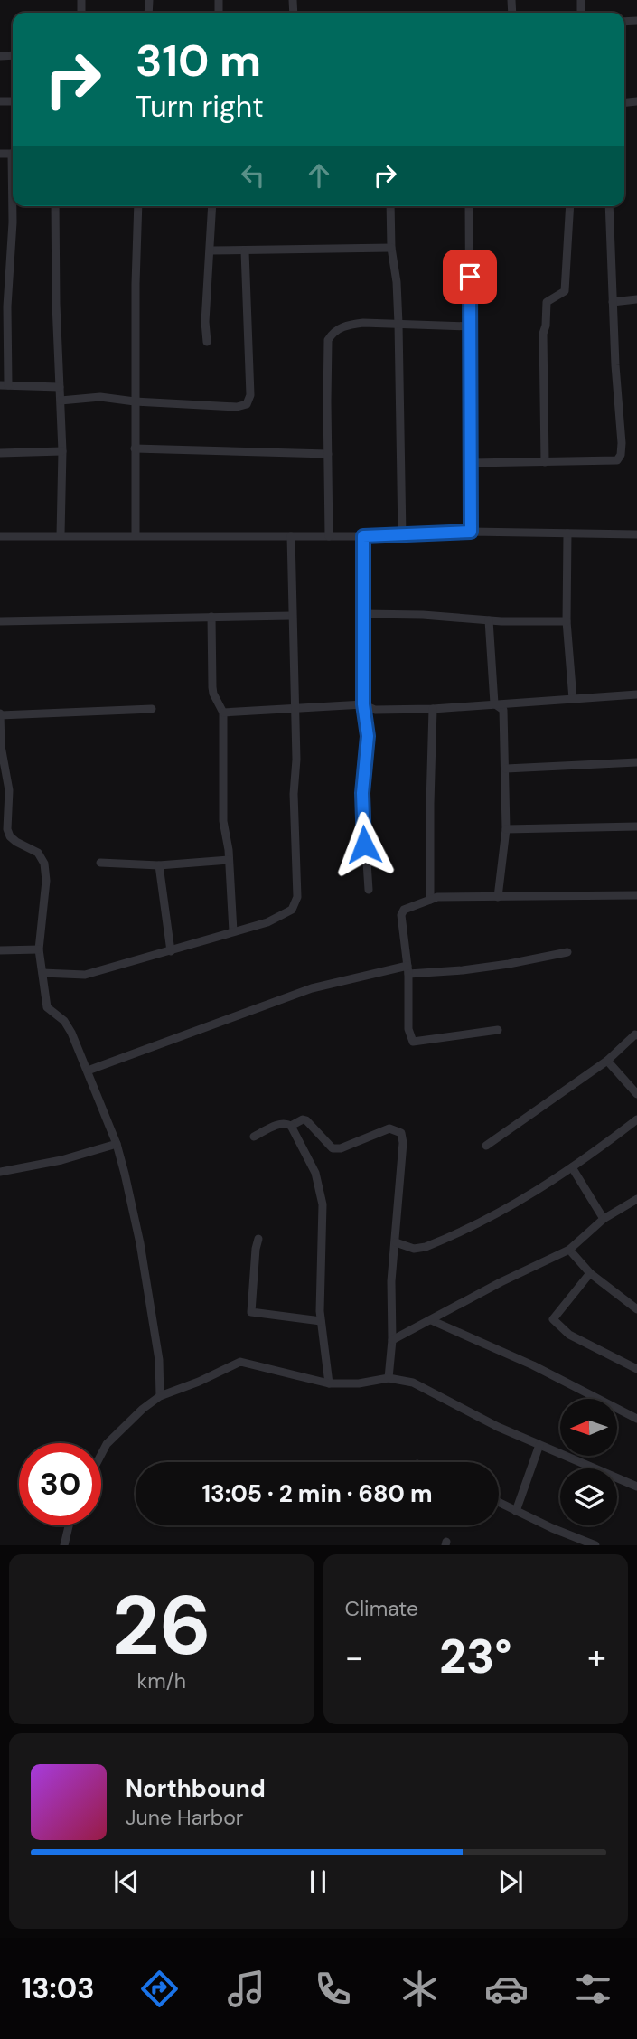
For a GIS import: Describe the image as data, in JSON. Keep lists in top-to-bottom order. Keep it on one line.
{"north":"left","page":{"turn":["310 m","Turn right"],"limit":"30","trip":"13:05 · 2 min · 680 m","tile":[["26","km/h"],"Climate"],"heat":["−","23°","+"],"song":["Northbound","June Harbor"],"tabs":"13:03"}}
